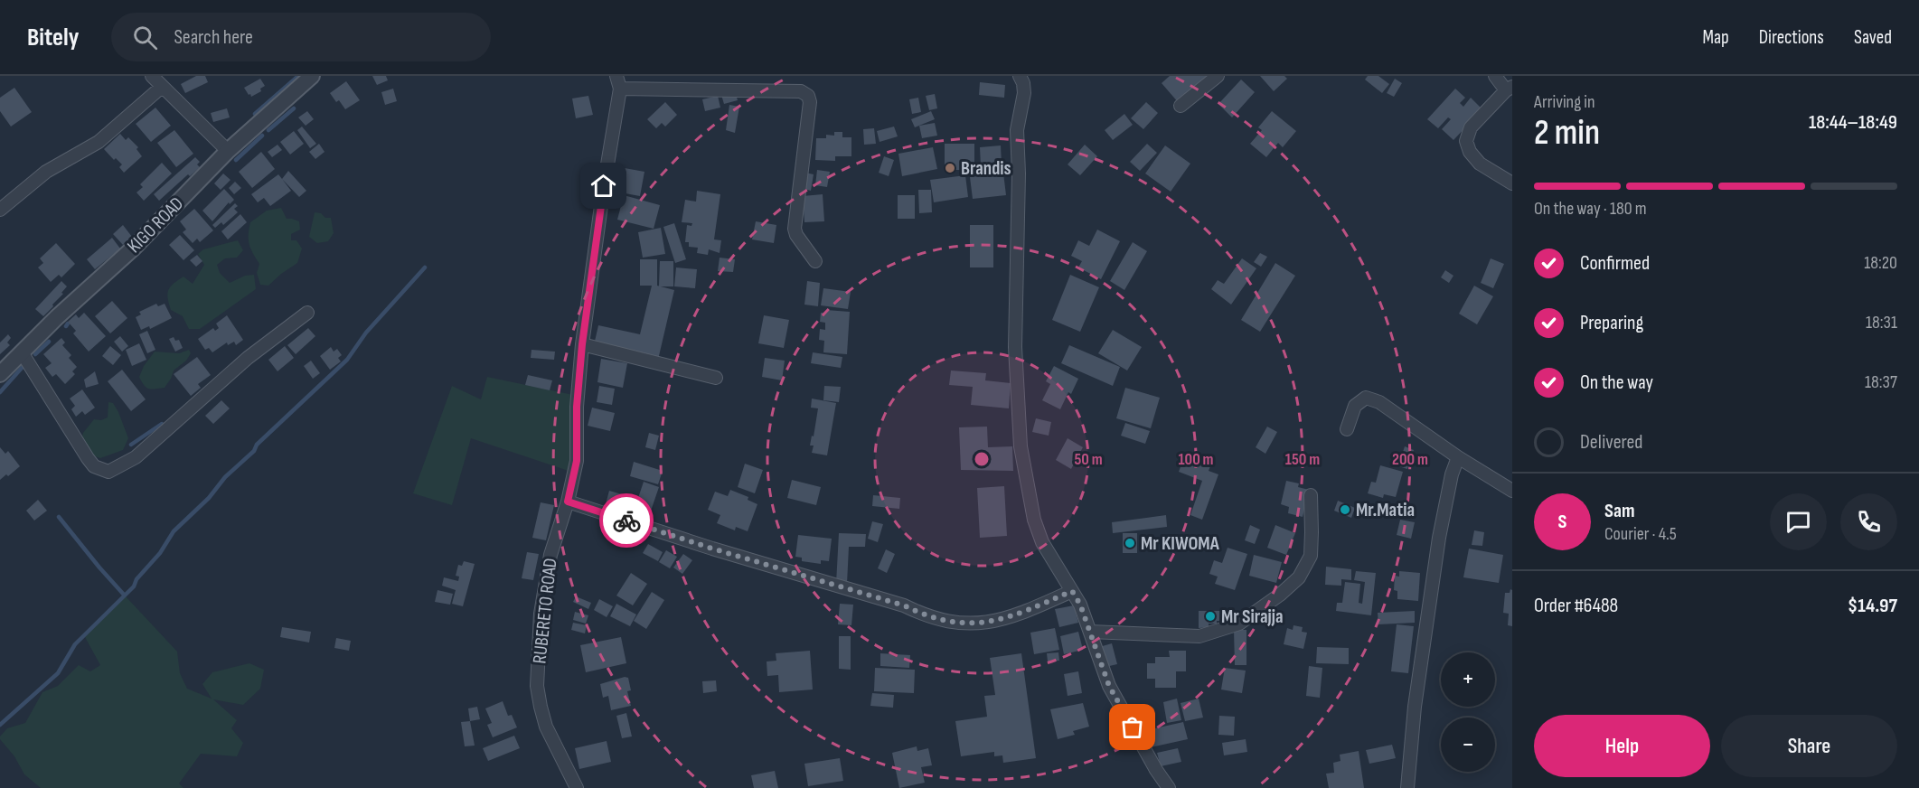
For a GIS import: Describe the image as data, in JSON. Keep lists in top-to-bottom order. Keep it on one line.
{"streets":{"street":["KIGO ROAD","RUBERETO ROAD"]},"places":["Brandis","Mr.Matia","Mr KIWOMA","Mr Sirajja"],"page":{"header":"Bitely","search":"Search here","nav":["Map","Directions","Saved"],"heading":["2 min","Arriving in","18:44–18:49"],"panel":["Sam","Courier · 4.5","Order #6488","$14.97"],"bar":"On the way · 180 m","list":[["Confirmed","18:20"],["Preparing","18:31"],["On the way","18:37"],"Delivered"],"round":"S","map_buttons":["+","−"],"buttons":["Help","Share"]},"rings":["50 m","100 m","150 m","200 m"]}
